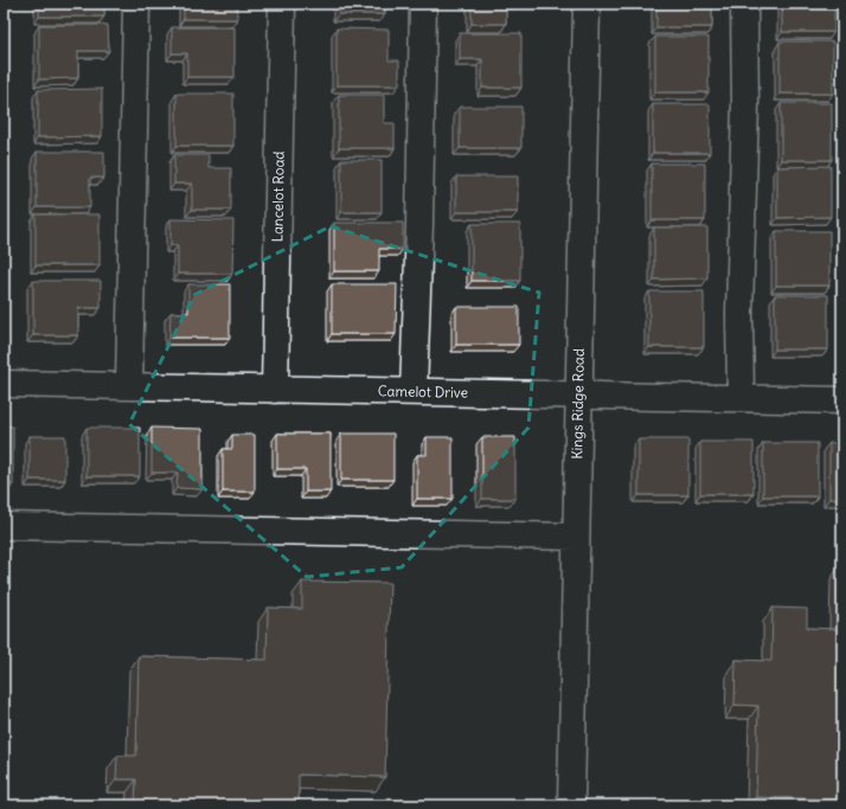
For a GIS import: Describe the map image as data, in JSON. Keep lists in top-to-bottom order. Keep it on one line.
{"streets":{"street":["Lancelot Road","Camelot Drive","Kings Ridge Road"]},"crossings":[["Lancelot Road","Camelot Drive"],["Camelot Drive","Kings Ridge Road"]]}
